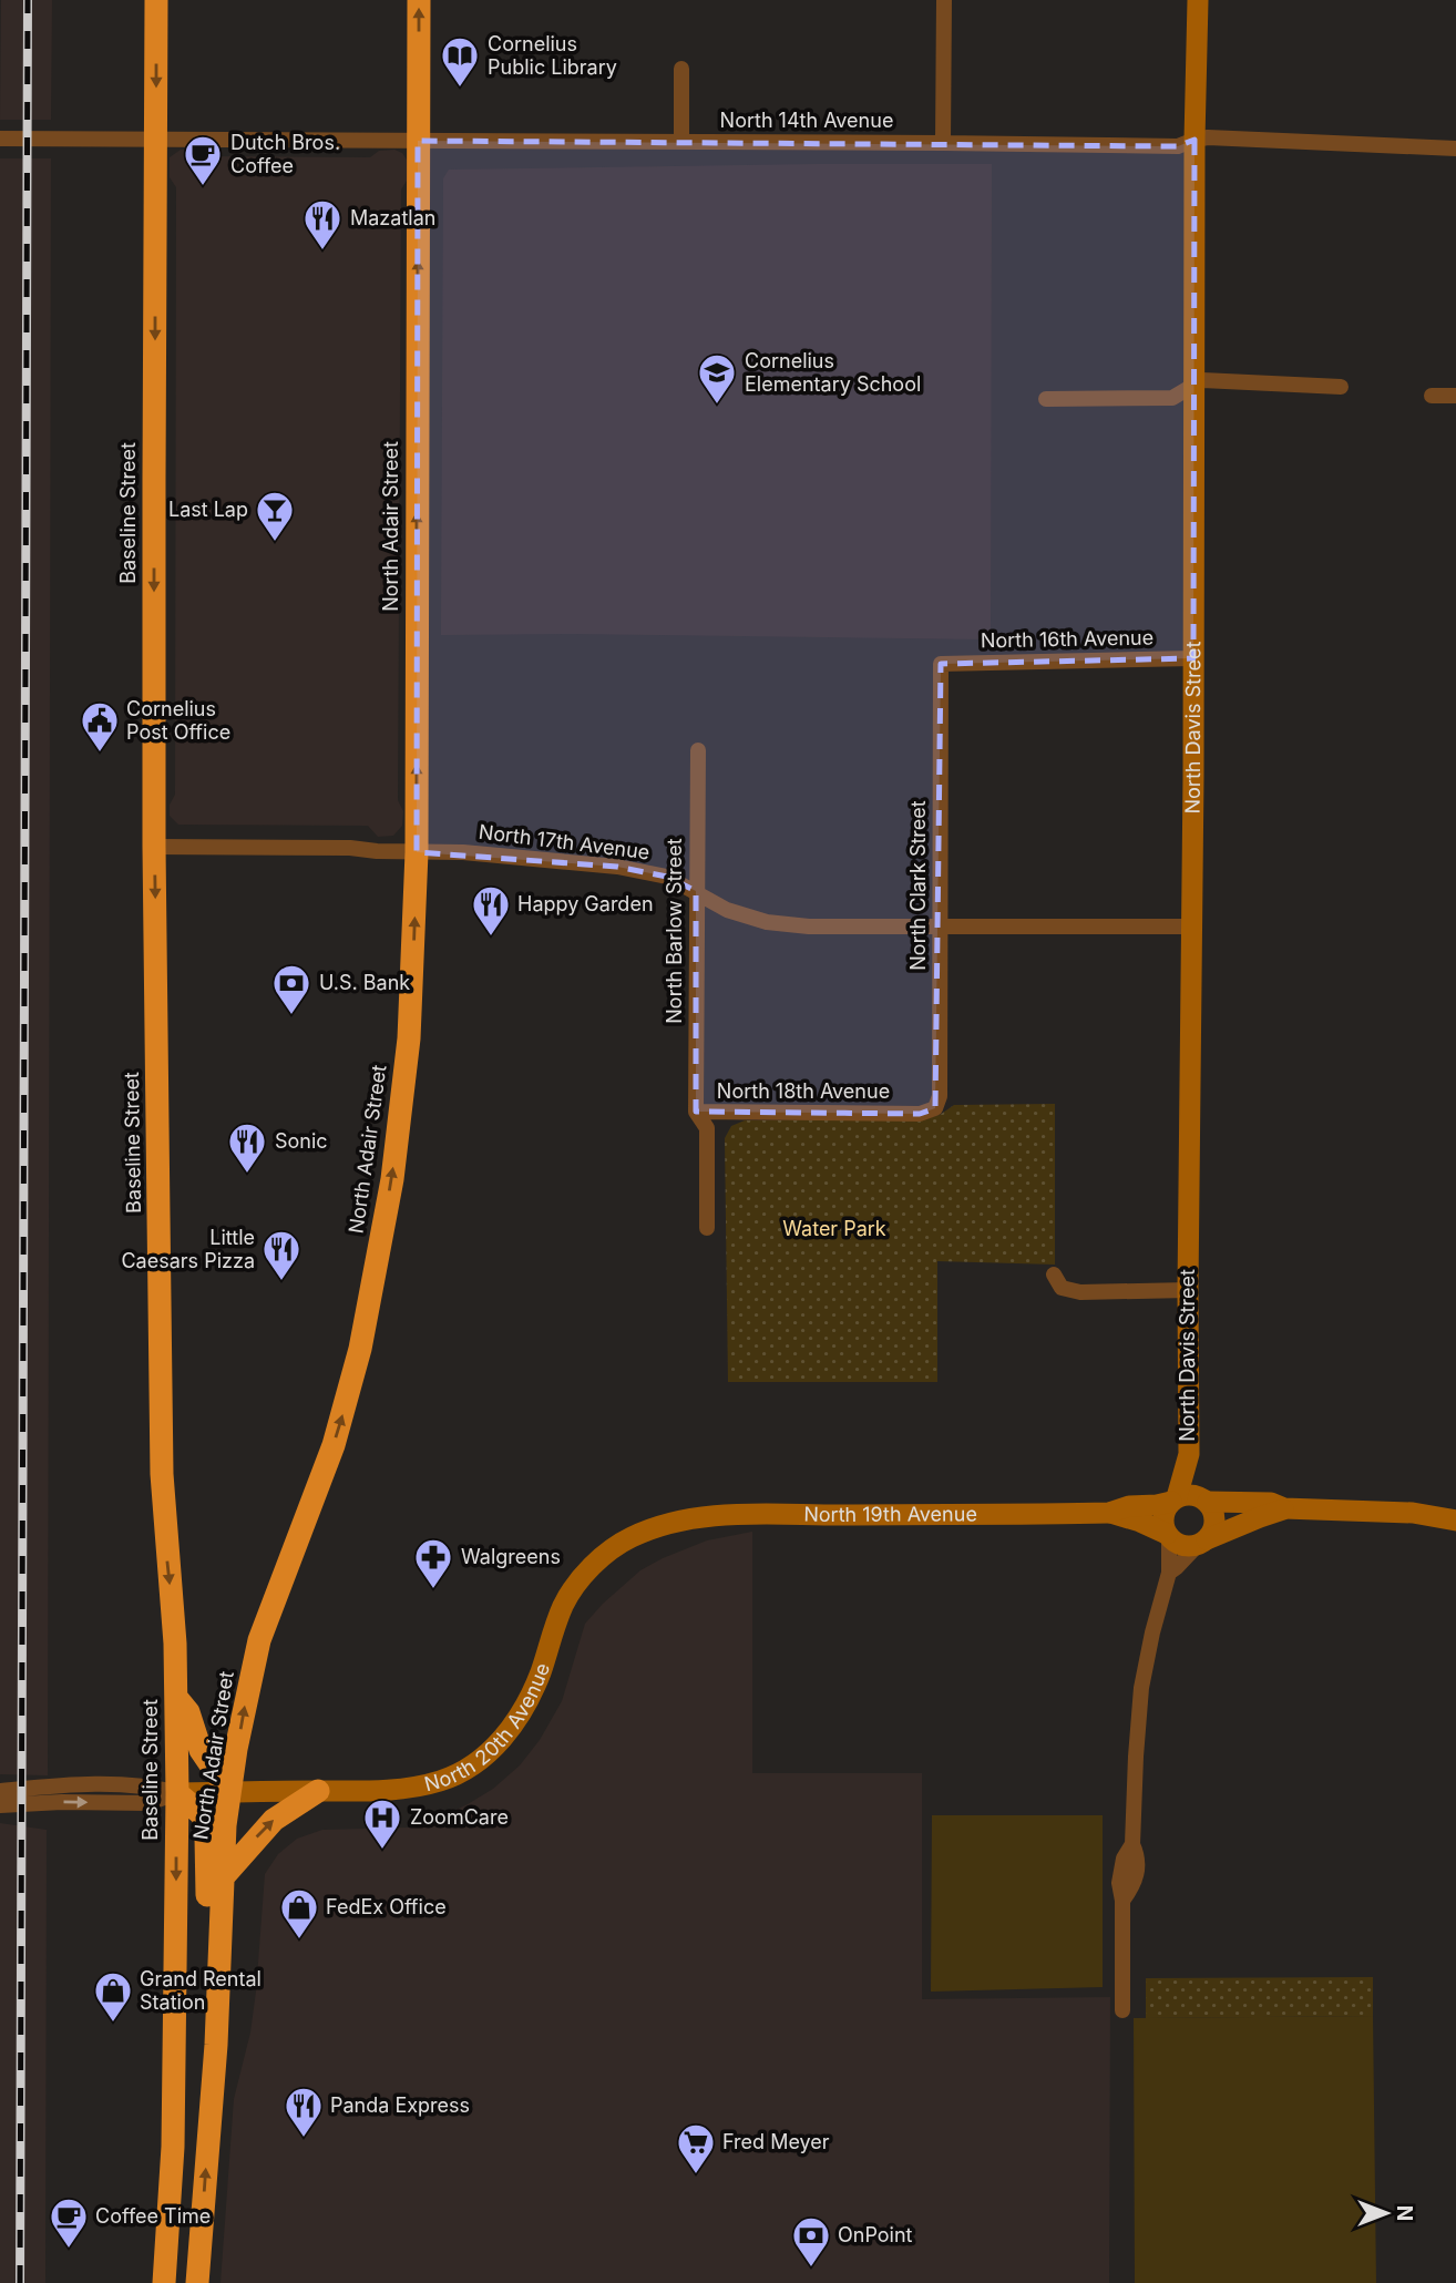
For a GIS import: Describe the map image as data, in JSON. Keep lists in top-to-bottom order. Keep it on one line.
{"streets":{"highway":["Baseline Street","North Adair Street"],"main road":["North Davis Street","North 19th Avenue","North 20th Avenue"],"street":["North 14th Avenue","North 16th Avenue","North 17th Avenue","North Clark Street","North Barlow Street","North 18th Avenue"]},"crossings":[["North 14th Avenue","Baseline Street"],["North 14th Avenue","North Adair Street"],["North 14th Avenue","North Davis Street"],["Baseline Street","North 17th Avenue"],["Baseline Street","North 20th Avenue"],["North Adair Street","North 17th Avenue"],["North Adair Street","North 20th Avenue"],["North 16th Avenue","North Davis Street"],["North 16th Avenue","North Clark Street"],["North Davis Street","North 17th Avenue"],["North 17th Avenue","North Clark Street"],["North 17th Avenue","North Barlow Street"],["North Clark Street","North 18th Avenue"],["North Barlow Street","North 18th Avenue"],["North 19th Avenue","North 20th Avenue"]],"one_way":["Baseline Street","North Adair Street"],"parks":["Water Park"],"places":{"library":["Cornelius Public Library"],"cafe":["Dutch Bros. Coffee","Coffee Time"],"restaurant":["Mazatlan","Happy Garden","Sonic","Little Caesars Pizza","Panda Express"],"school or university":["Cornelius Elementary School"],"bar":["Last Lap"],"public building":["Cornelius Post Office"],"bank":["U.S. Bank","OnPoint"],"pharmacy":["Walgreens"],"hospital":["ZoomCare"],"shop":["FedEx Office","Grand Rental Station"],"supermarket":["Fred Meyer"]},"north":"right"}
